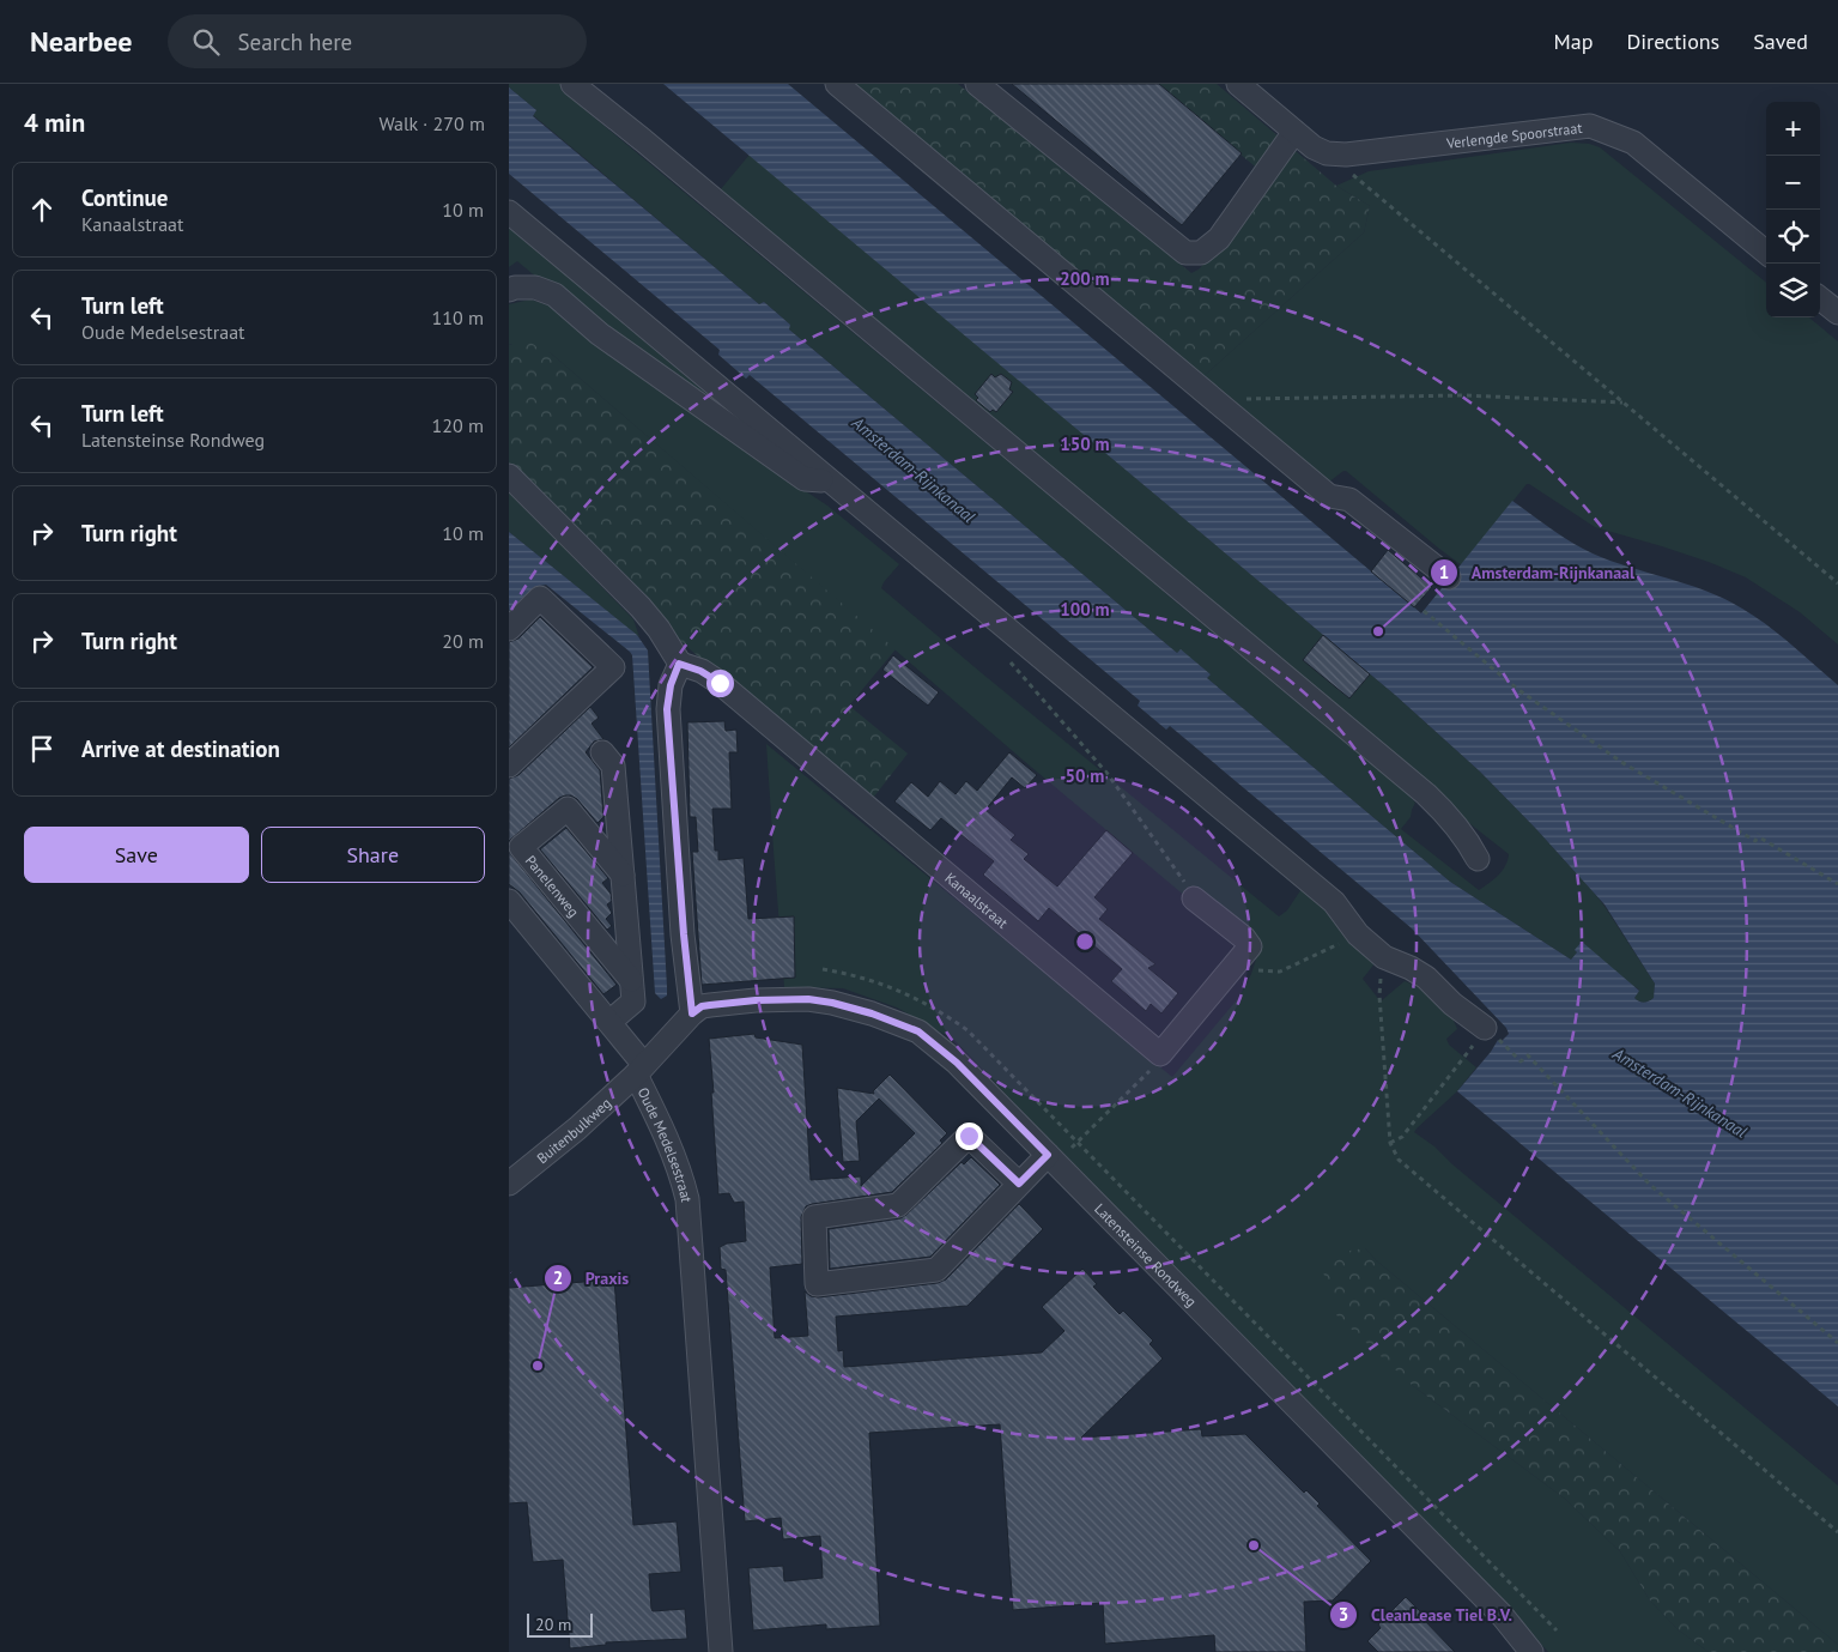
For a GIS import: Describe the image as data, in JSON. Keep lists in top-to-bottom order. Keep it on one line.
{"streets":{"street":["Verlengde Spoorstraat","Panelenweg","Kanaalstraat","Buitenbulkweg","Oude Medelsestraat","Latensteinse Rondweg"]},"crossings":[["Buitenbulkweg","Oude Medelsestraat"],["Oude Medelsestraat","Latensteinse Rondweg"]],"water":["Amsterdam-Rijnkanaal"],"places":["Amsterdam-Rijnkanaal","Praxis","CleanLease Tiel B.V."],"scale_bar":"20 m","page":{"header":"Nearbee","search":"Search here","nav":["Map","Directions","Saved"],"heading":["4 min","Walk · 270 m"],"map_buttons":["+","−"],"list":[["Continue","Kanaalstraat","10 m"],["Turn left","Oude Medelsestraat","110 m"],["Turn left","Latensteinse Rondweg","120 m"],["Turn right","10 m"],["Turn right","20 m"],"Arrive at destination"],"buttons":["Save","Share"],"scale":"20 m"},"rings":["200 m","150 m","100 m","50 m"]}
